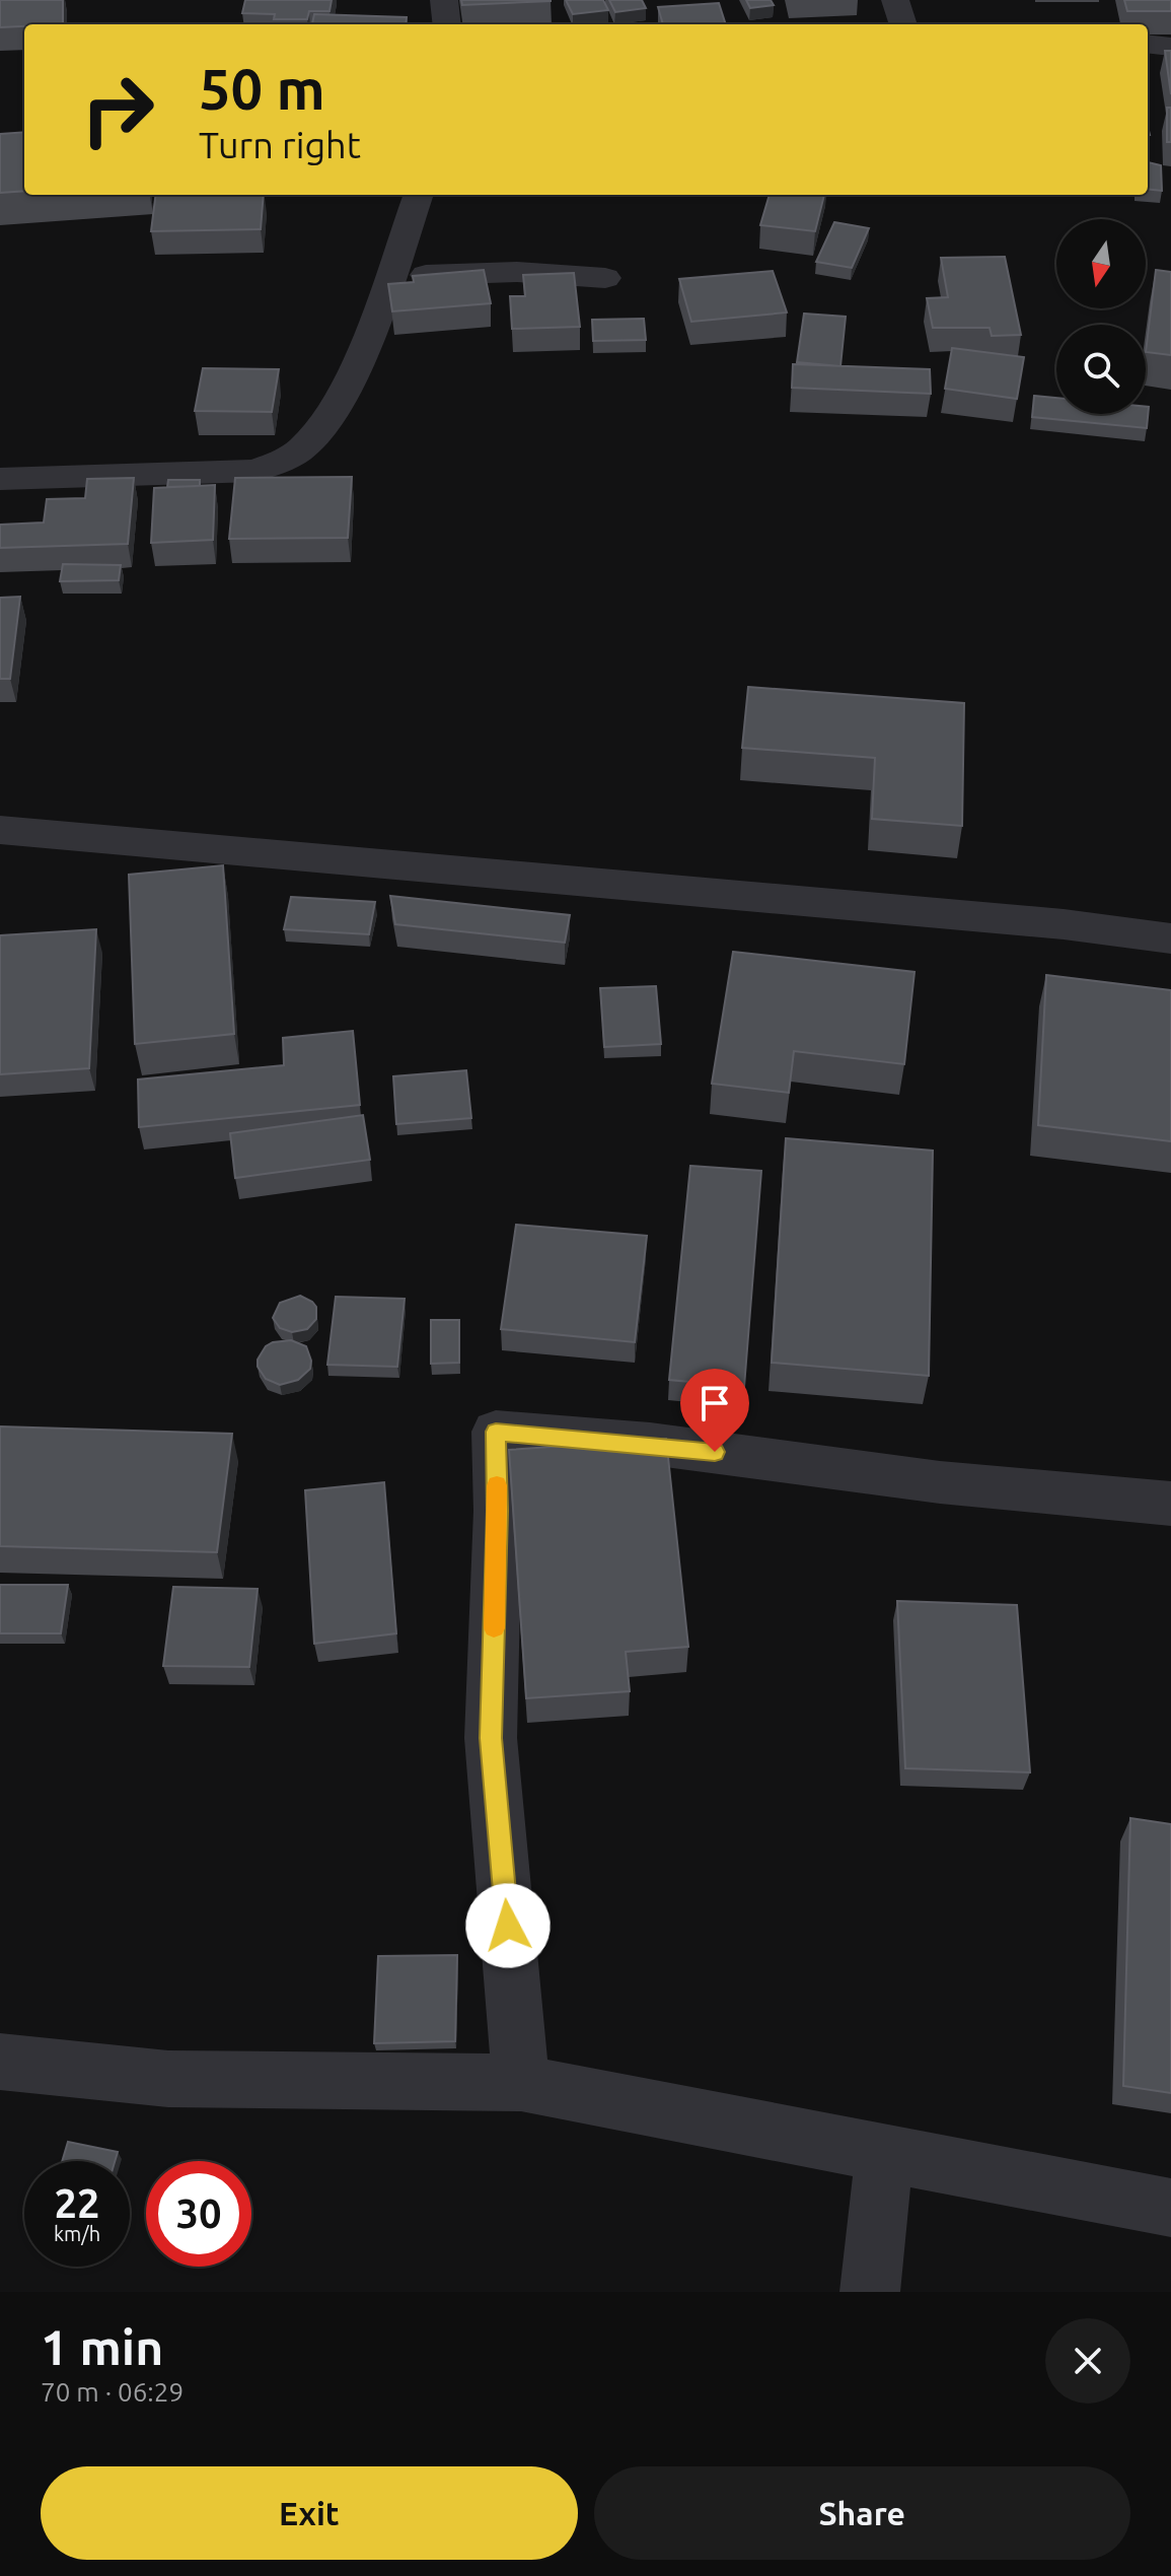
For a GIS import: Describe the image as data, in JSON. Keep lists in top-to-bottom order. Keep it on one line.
{"north":"bottom","page":{"turn":["50 m","Turn right"],"speed":"22 km/h","limit":"30","heading":["1 min","70 m · 06:29"],"buttons":["Exit","Share"]}}
